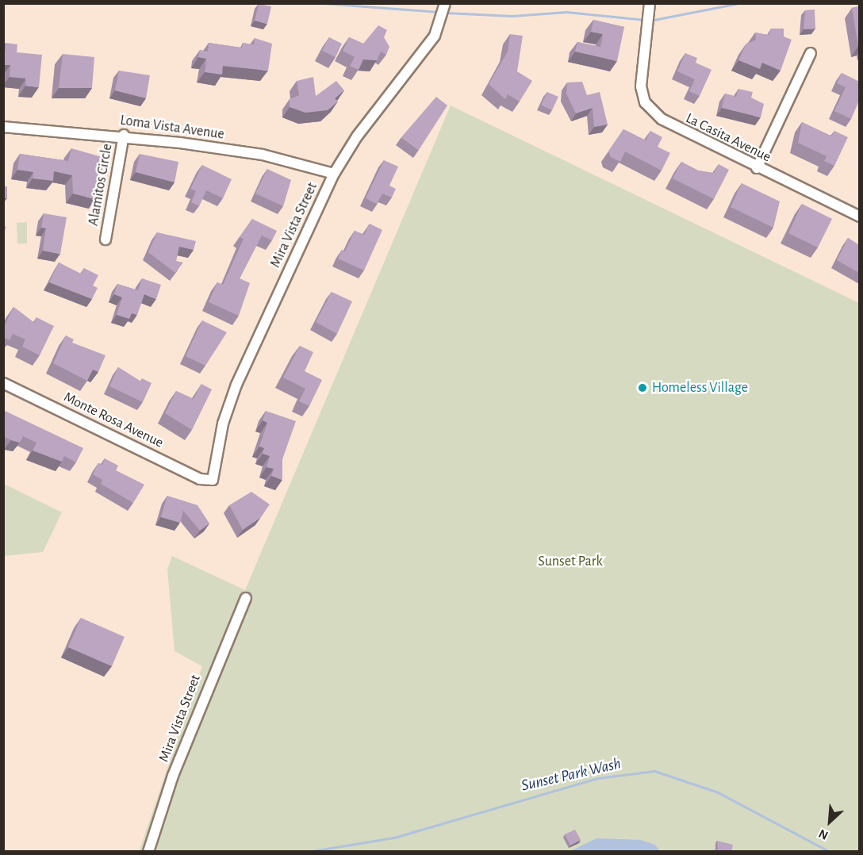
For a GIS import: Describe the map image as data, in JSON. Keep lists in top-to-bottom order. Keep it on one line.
{"streets":{"street":["Loma Vista Avenue","La Casita Avenue","Alamitos Circle","Mira Vista Street","Monte Rosa Avenue"]},"crossings":[["Loma Vista Avenue","Alamitos Circle"],["Loma Vista Avenue","Mira Vista Street"],["Mira Vista Street","Monte Rosa Avenue"]],"water":["Sunset Park Wash"],"parks":["Sunset Park"],"places":["Homeless Village"],"north":"bottom left"}
